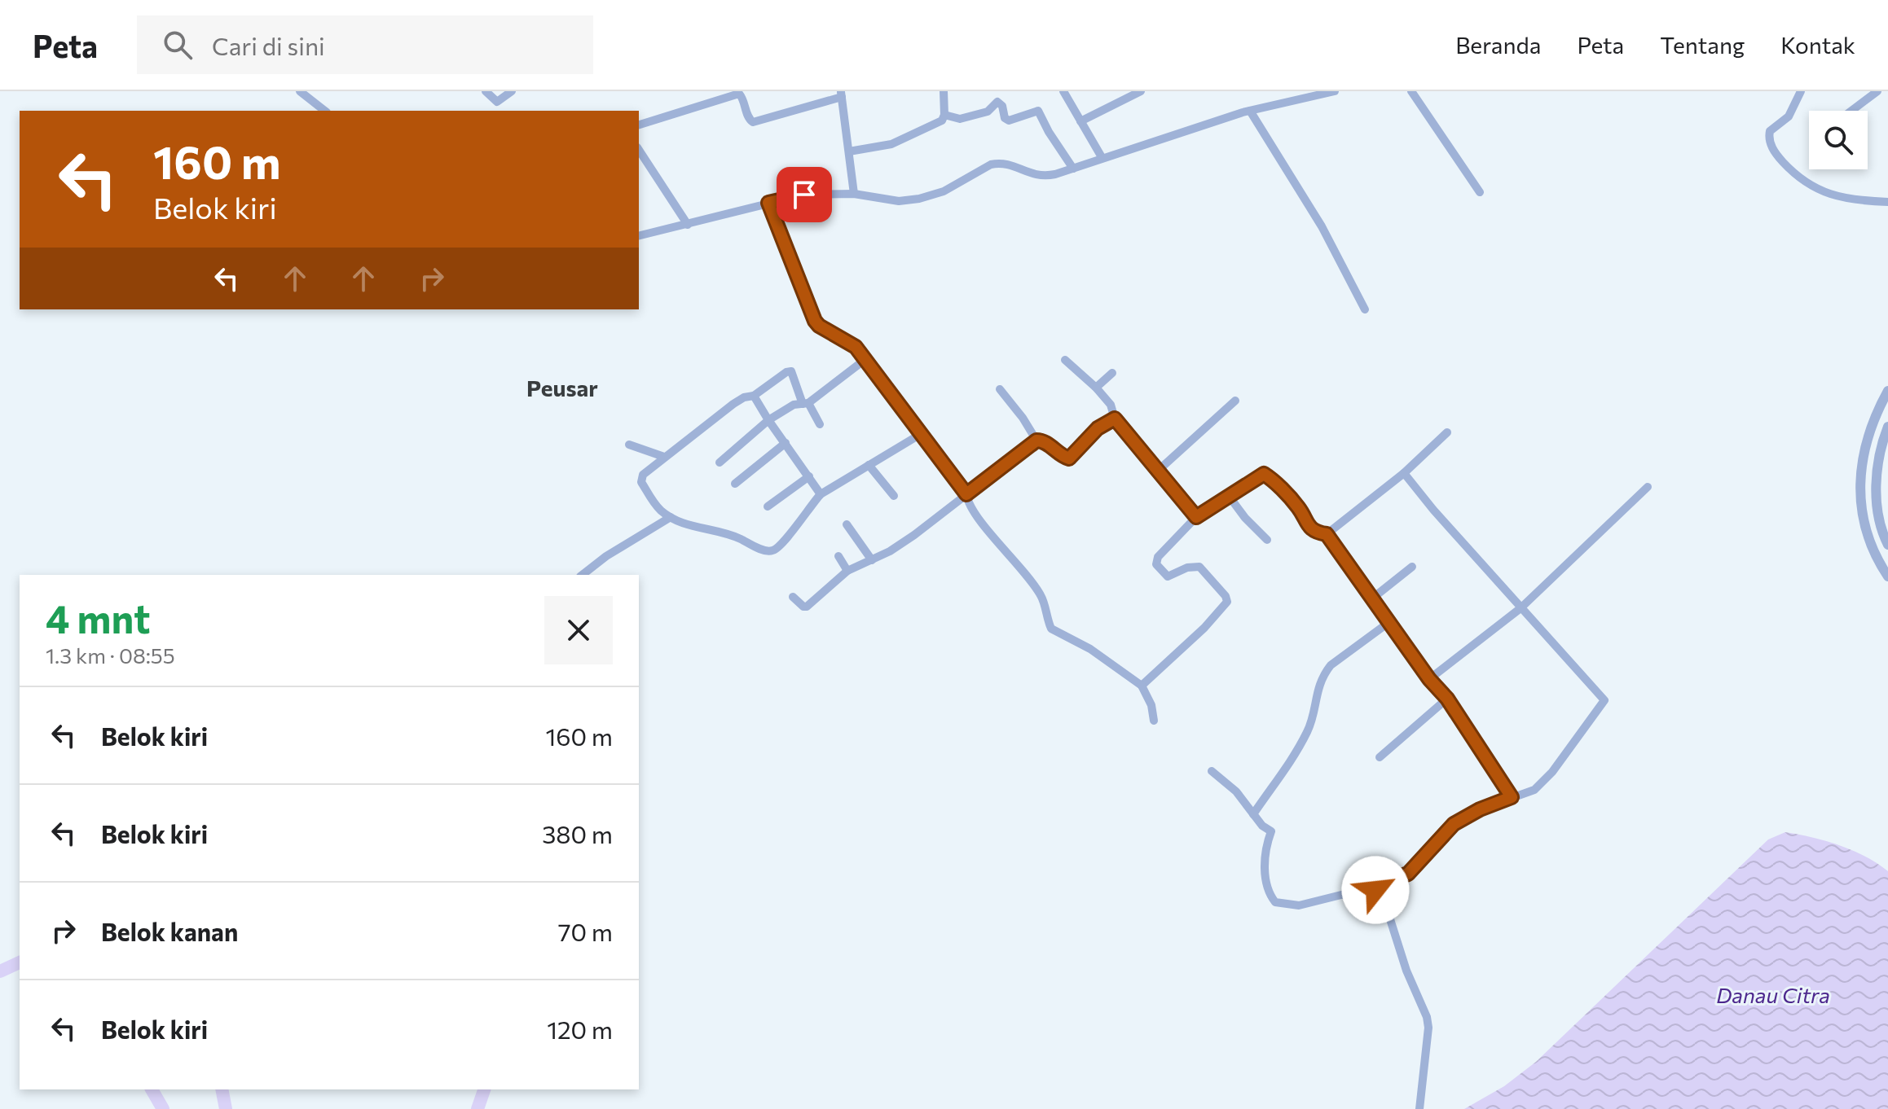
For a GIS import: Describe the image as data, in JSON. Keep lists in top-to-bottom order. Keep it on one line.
{"districts":["Peusar"],"water":["Danau Citra"],"page":{"header":"Peta","search":"Cari di sini","nav":["Beranda","Peta","Tentang","Kontak"],"turn":["160 m","Belok kiri"],"heading":["4 mnt","1.3 km · 08:55"],"list":[{"name":"Belok kiri","value":"160 m"},{"name":"Belok kiri","value":"380 m"},{"name":"Belok kanan","value":"70 m"},{"name":"Belok kiri","value":"120 m"}]}}
